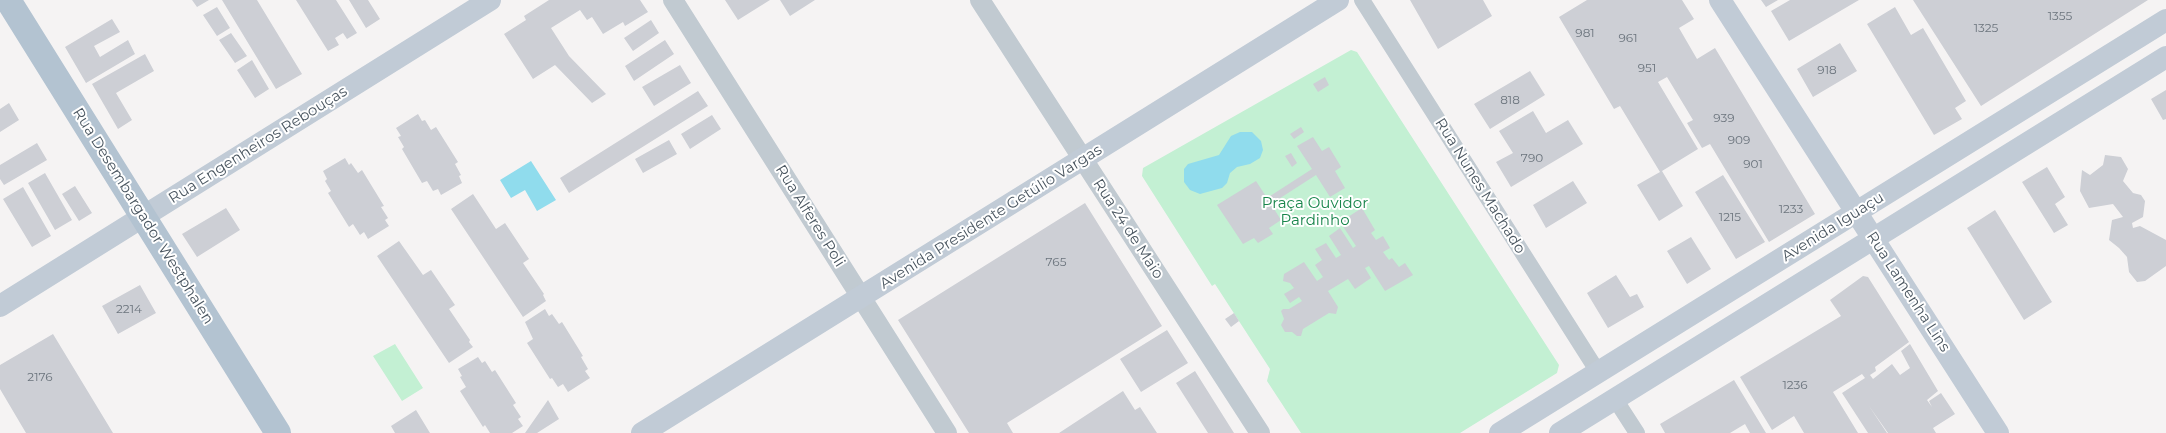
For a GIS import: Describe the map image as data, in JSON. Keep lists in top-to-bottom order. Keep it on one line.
{"streets":{"main road":["Rua Engenheiros Rebouças","Rua Desembargador Westphalen","Avenida Presidente Getúlio Vargas","Avenida Iguaçu","Rua Lamenha Lins"],"street":["Rua Nunes Machado","Rua Alferes Poli","Rua 24 de Maio"]},"crossings":[["Rua Engenheiros Rebouças","Rua Desembargador Westphalen"],["Rua Nunes Machado","Avenida Iguaçu"],["Rua Alferes Poli","Avenida Presidente Getúlio Vargas"],["Avenida Presidente Getúlio Vargas","Rua 24 de Maio"],["Avenida Iguaçu","Rua Lamenha Lins"]],"parks":["Praça Ouvidor Pardinho"],"house_numbers":["1355","1325","981","961","951","918","818","939","909","790","901","1233","1215","765","2214","2176","1236"]}
